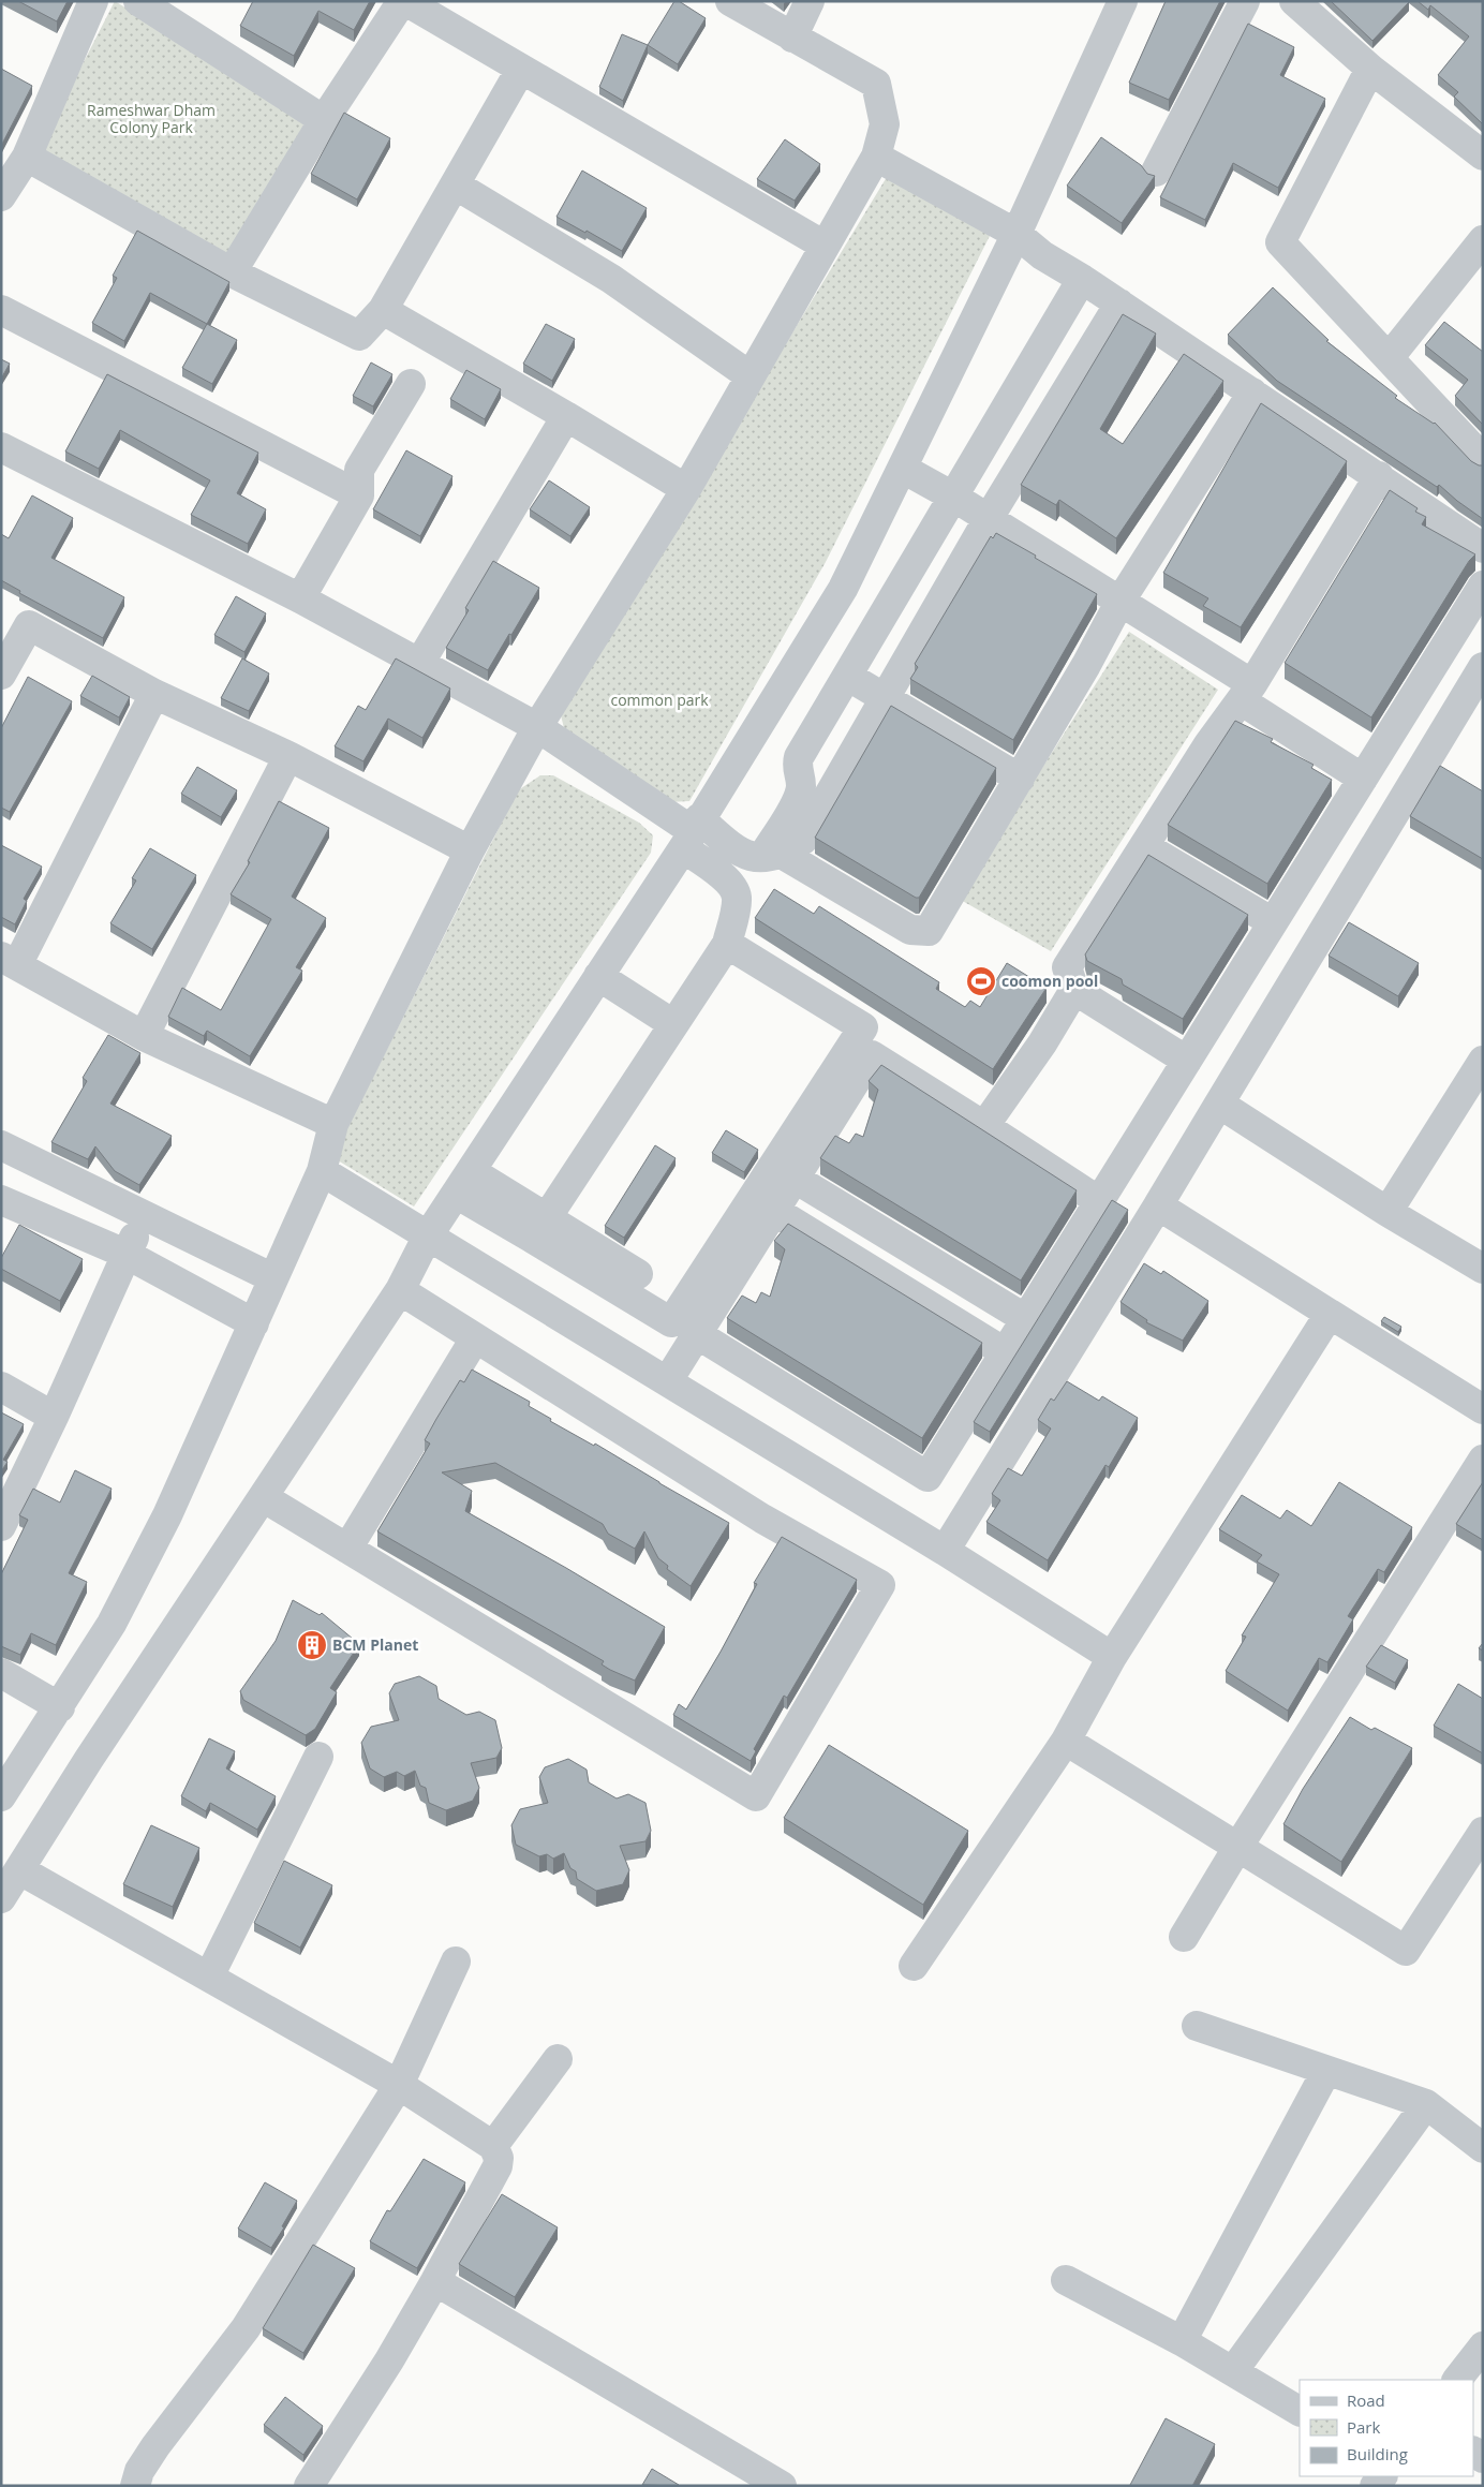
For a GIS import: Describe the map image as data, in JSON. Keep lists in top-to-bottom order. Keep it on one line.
{"parks":["Rameshwar Dham Colony Park","common park"],"places":{"sports":["coomon pool"],"building":["BCM Planet"]},"legend":["Road","Park","Building"]}
